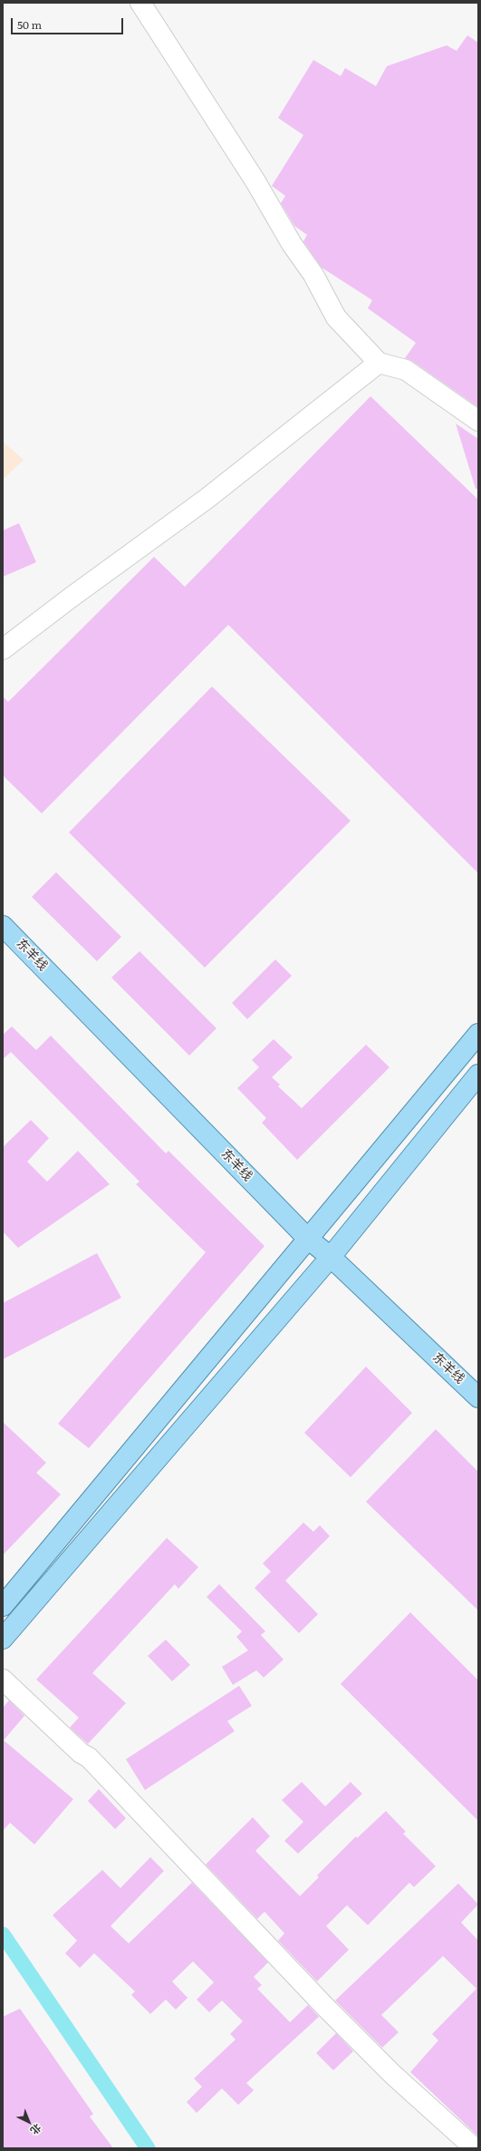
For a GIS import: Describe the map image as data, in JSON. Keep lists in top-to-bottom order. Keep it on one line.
{"streets":{"main road":["东羊线"]},"scale_bar":"50 m","north":"bottom right"}
